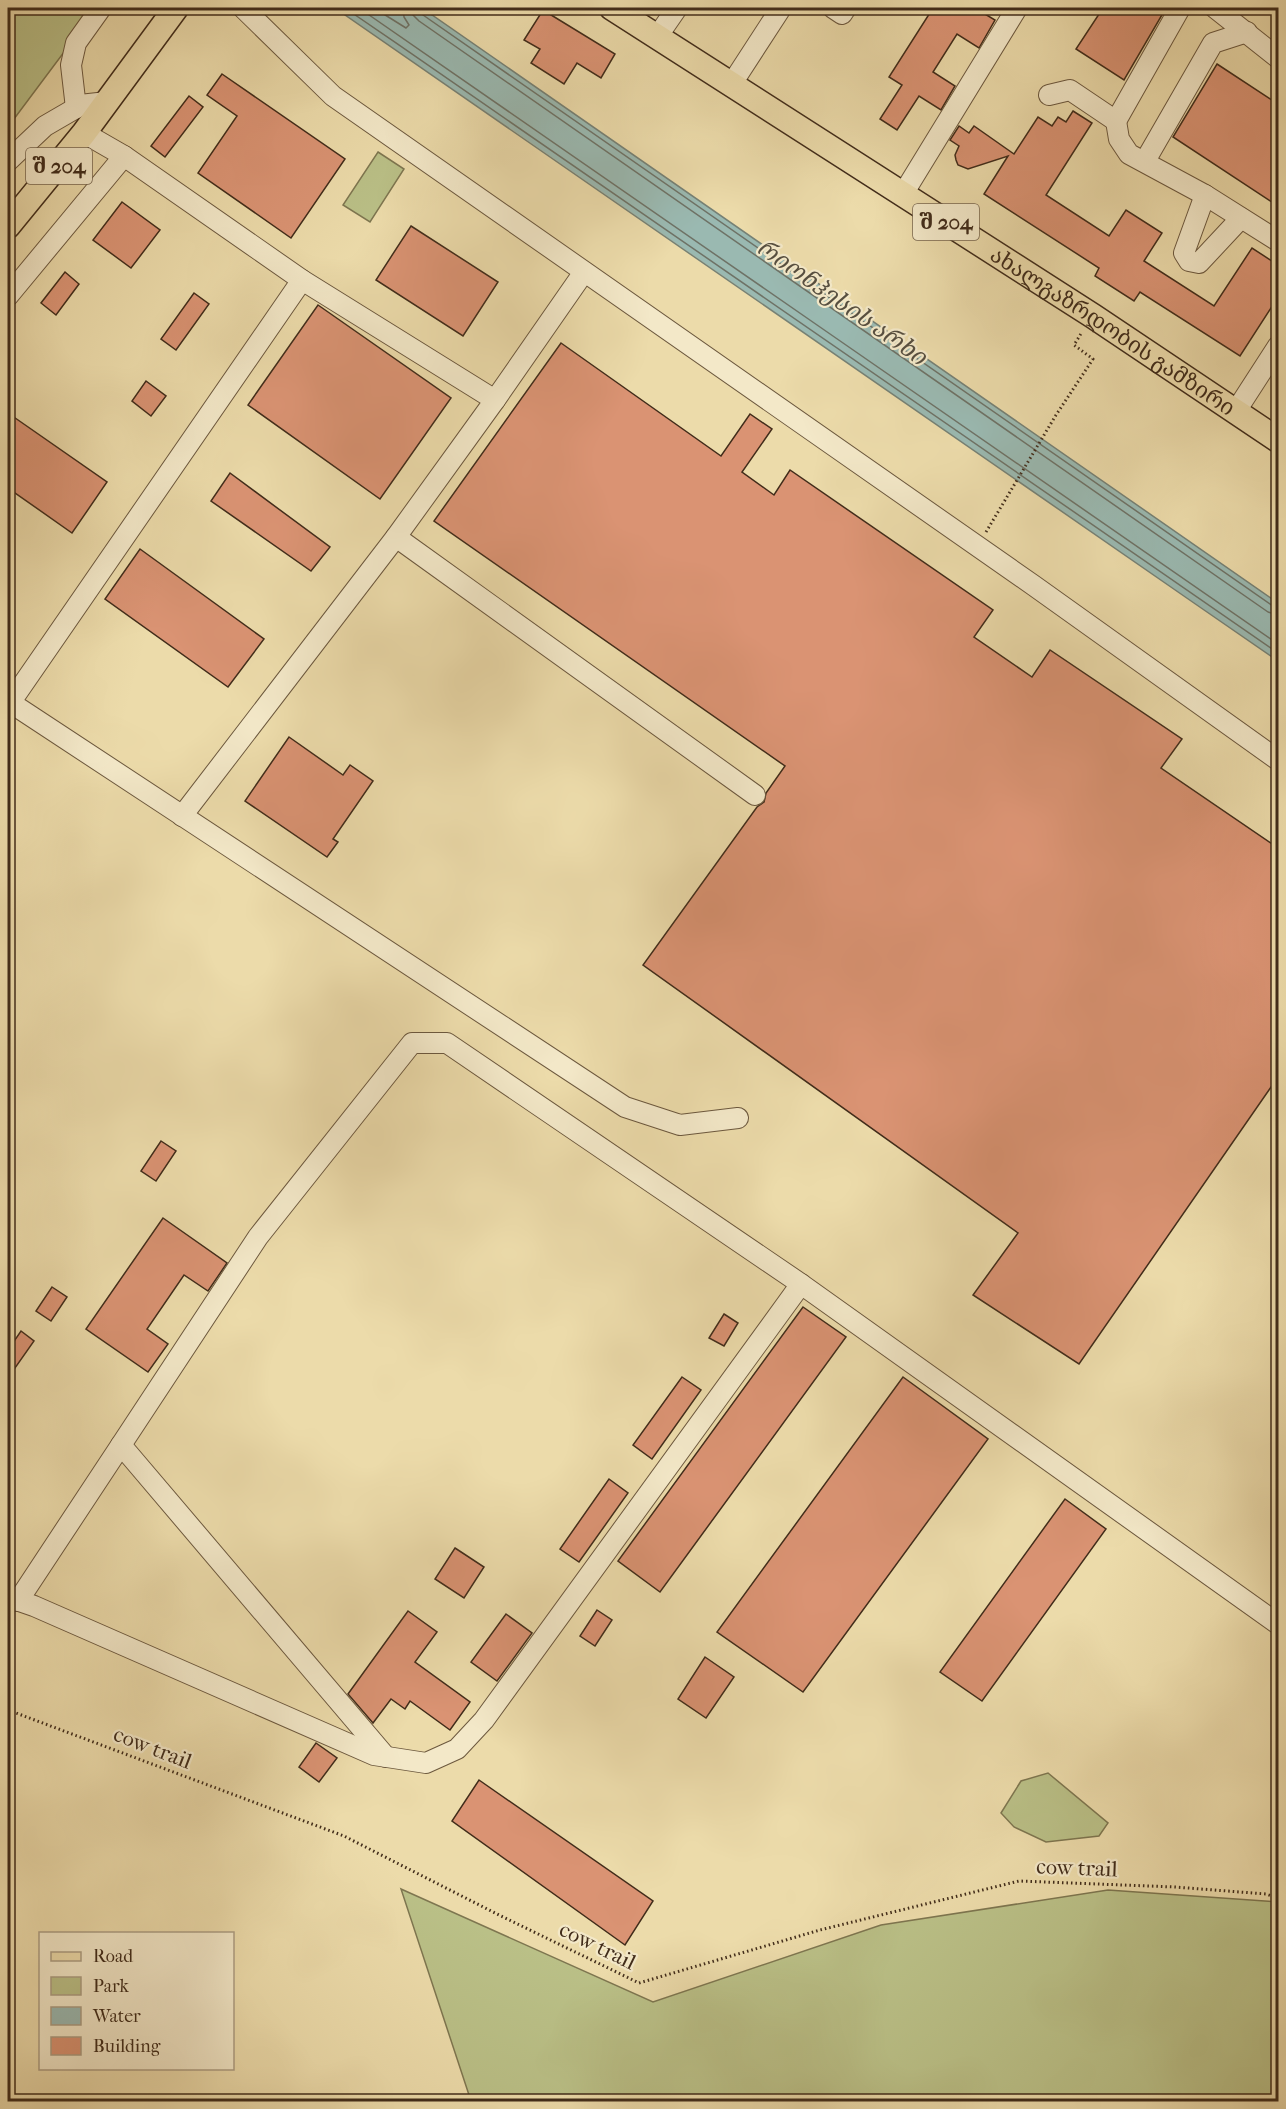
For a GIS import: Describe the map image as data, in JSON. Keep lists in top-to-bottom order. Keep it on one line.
{"streets":{"main road":["შ 204","ახალგაზრდობის გამზირი"],"path":["cow trail"]},"water":["რიონჰესის არხი"],"legend":["Road","Park","Water","Building"]}
